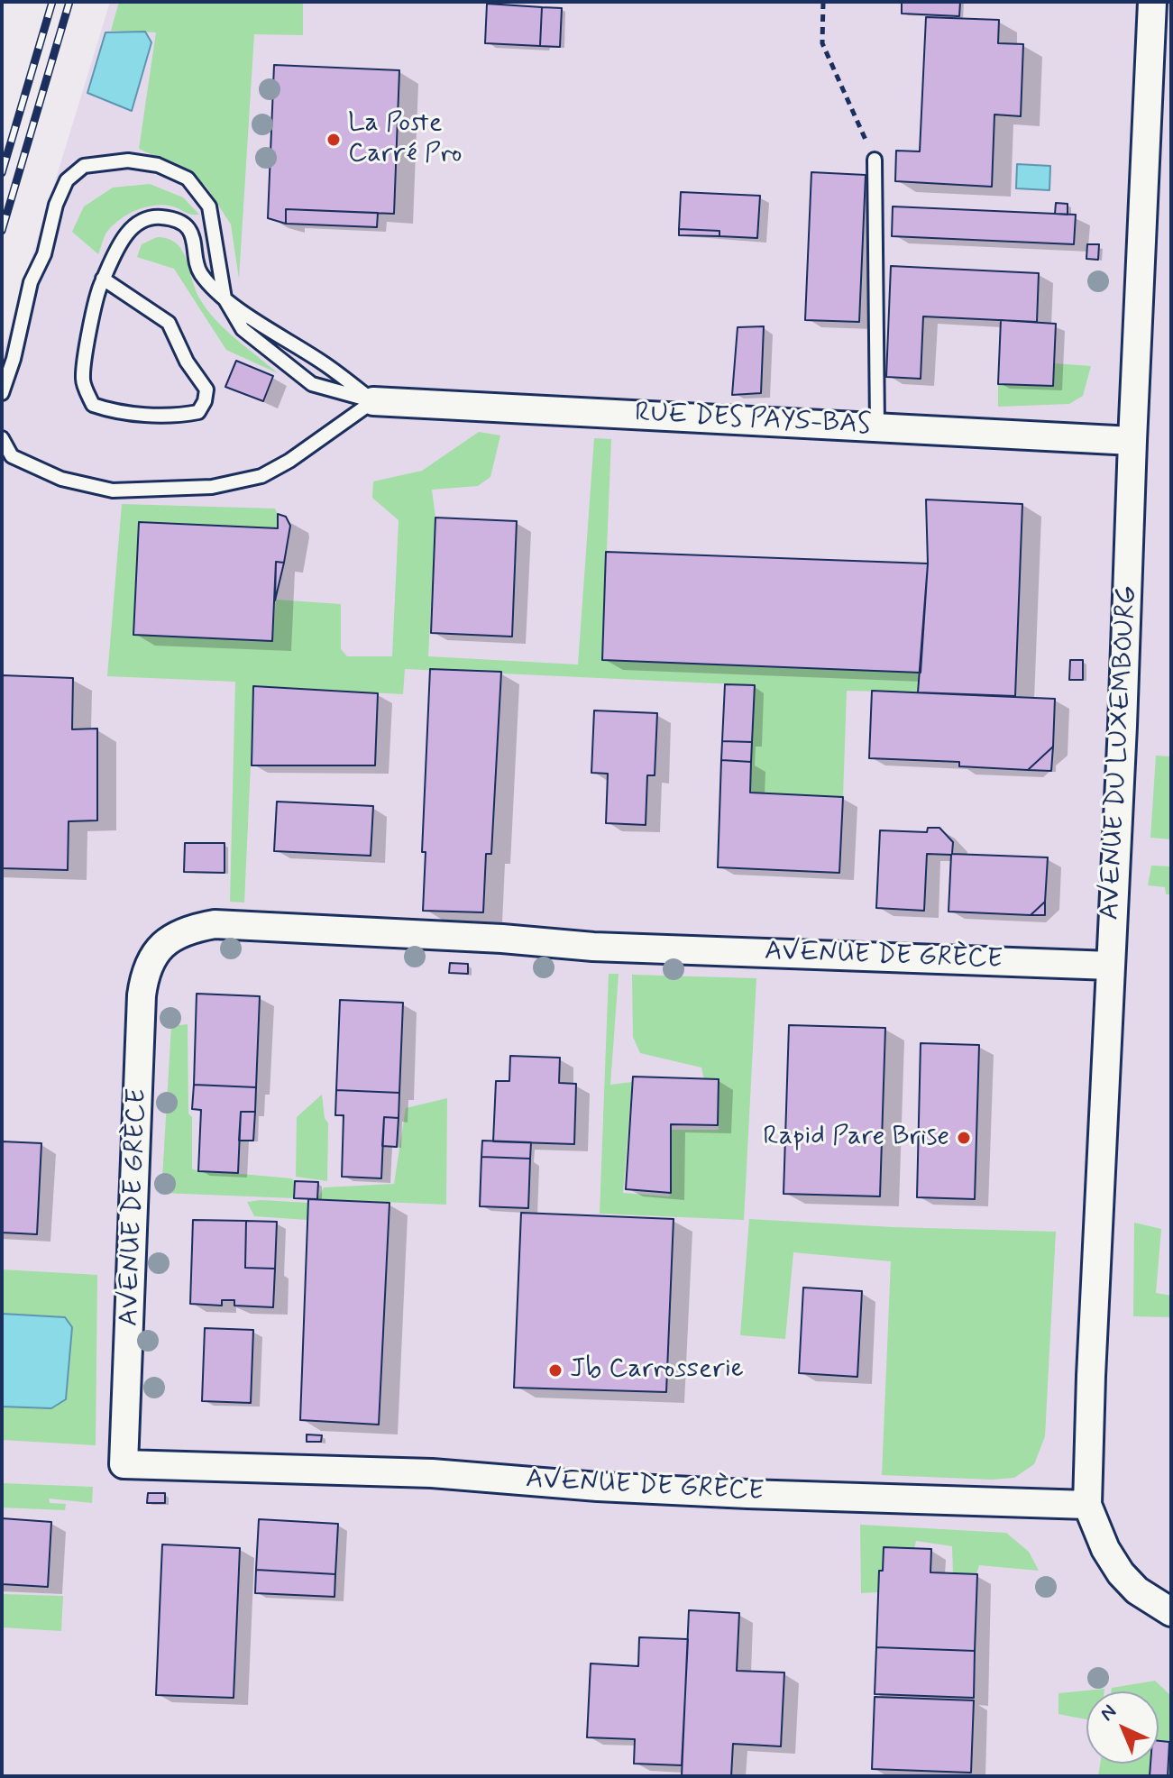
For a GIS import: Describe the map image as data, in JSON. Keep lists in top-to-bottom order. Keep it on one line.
{"streets":{"street":["RUE DES PAYS-BAS","AVENUE DU LUXEMBOURG","AVENUE DE GRÈCE"]},"crossings":[["RUE DES PAYS-BAS","AVENUE DU LUXEMBOURG"],["AVENUE DU LUXEMBOURG","AVENUE DE GRÈCE"]],"places":["La Poste Carré Pro","Rapid Pare Brise","Jb Carrosserie"],"north":"top left"}
